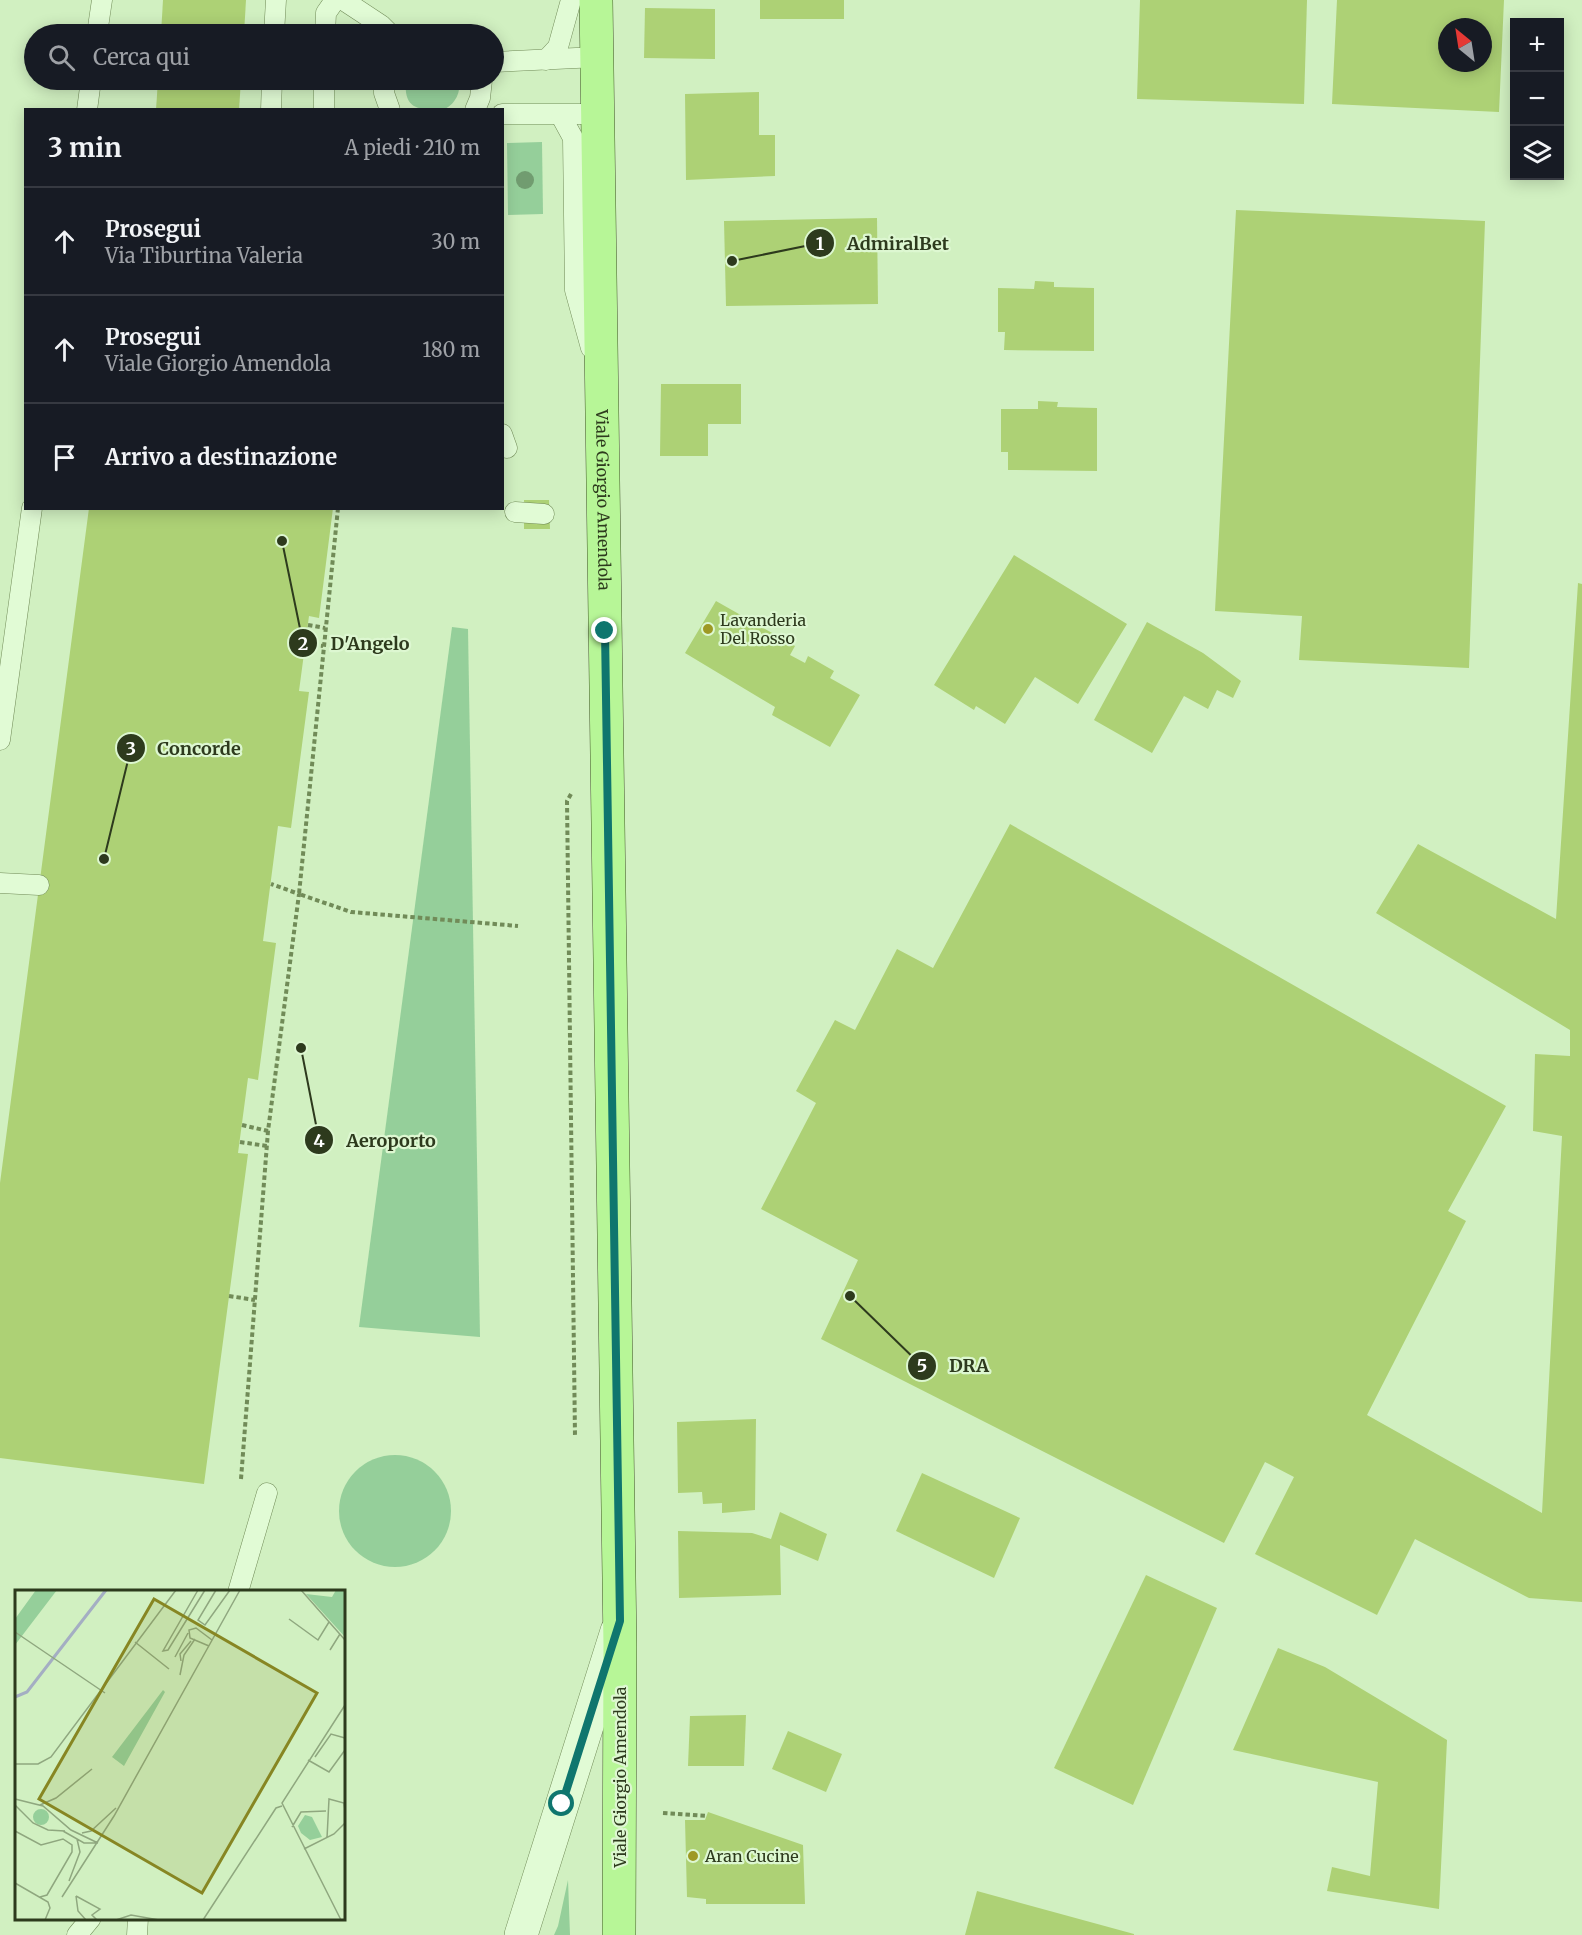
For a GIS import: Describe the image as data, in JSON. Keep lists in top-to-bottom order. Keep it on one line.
{"streets":{"main road":["Viale Giorgio Amendola"]},"places":["AdmiralBet","D'Angelo","Lavanderia Del Rosso","Concorde","Aeroporto","DRA","Aran Cucine"],"north":"top left","page":{"map_buttons":["+","−"],"search":"Cerca qui","heading":["3 min","A piedi · 210 m"],"list":[["Prosegui","Via Tiburtina Valeria","30 m"],["Prosegui","Viale Giorgio Amendola","180 m"],"Arrivo a destinazione"]}}
